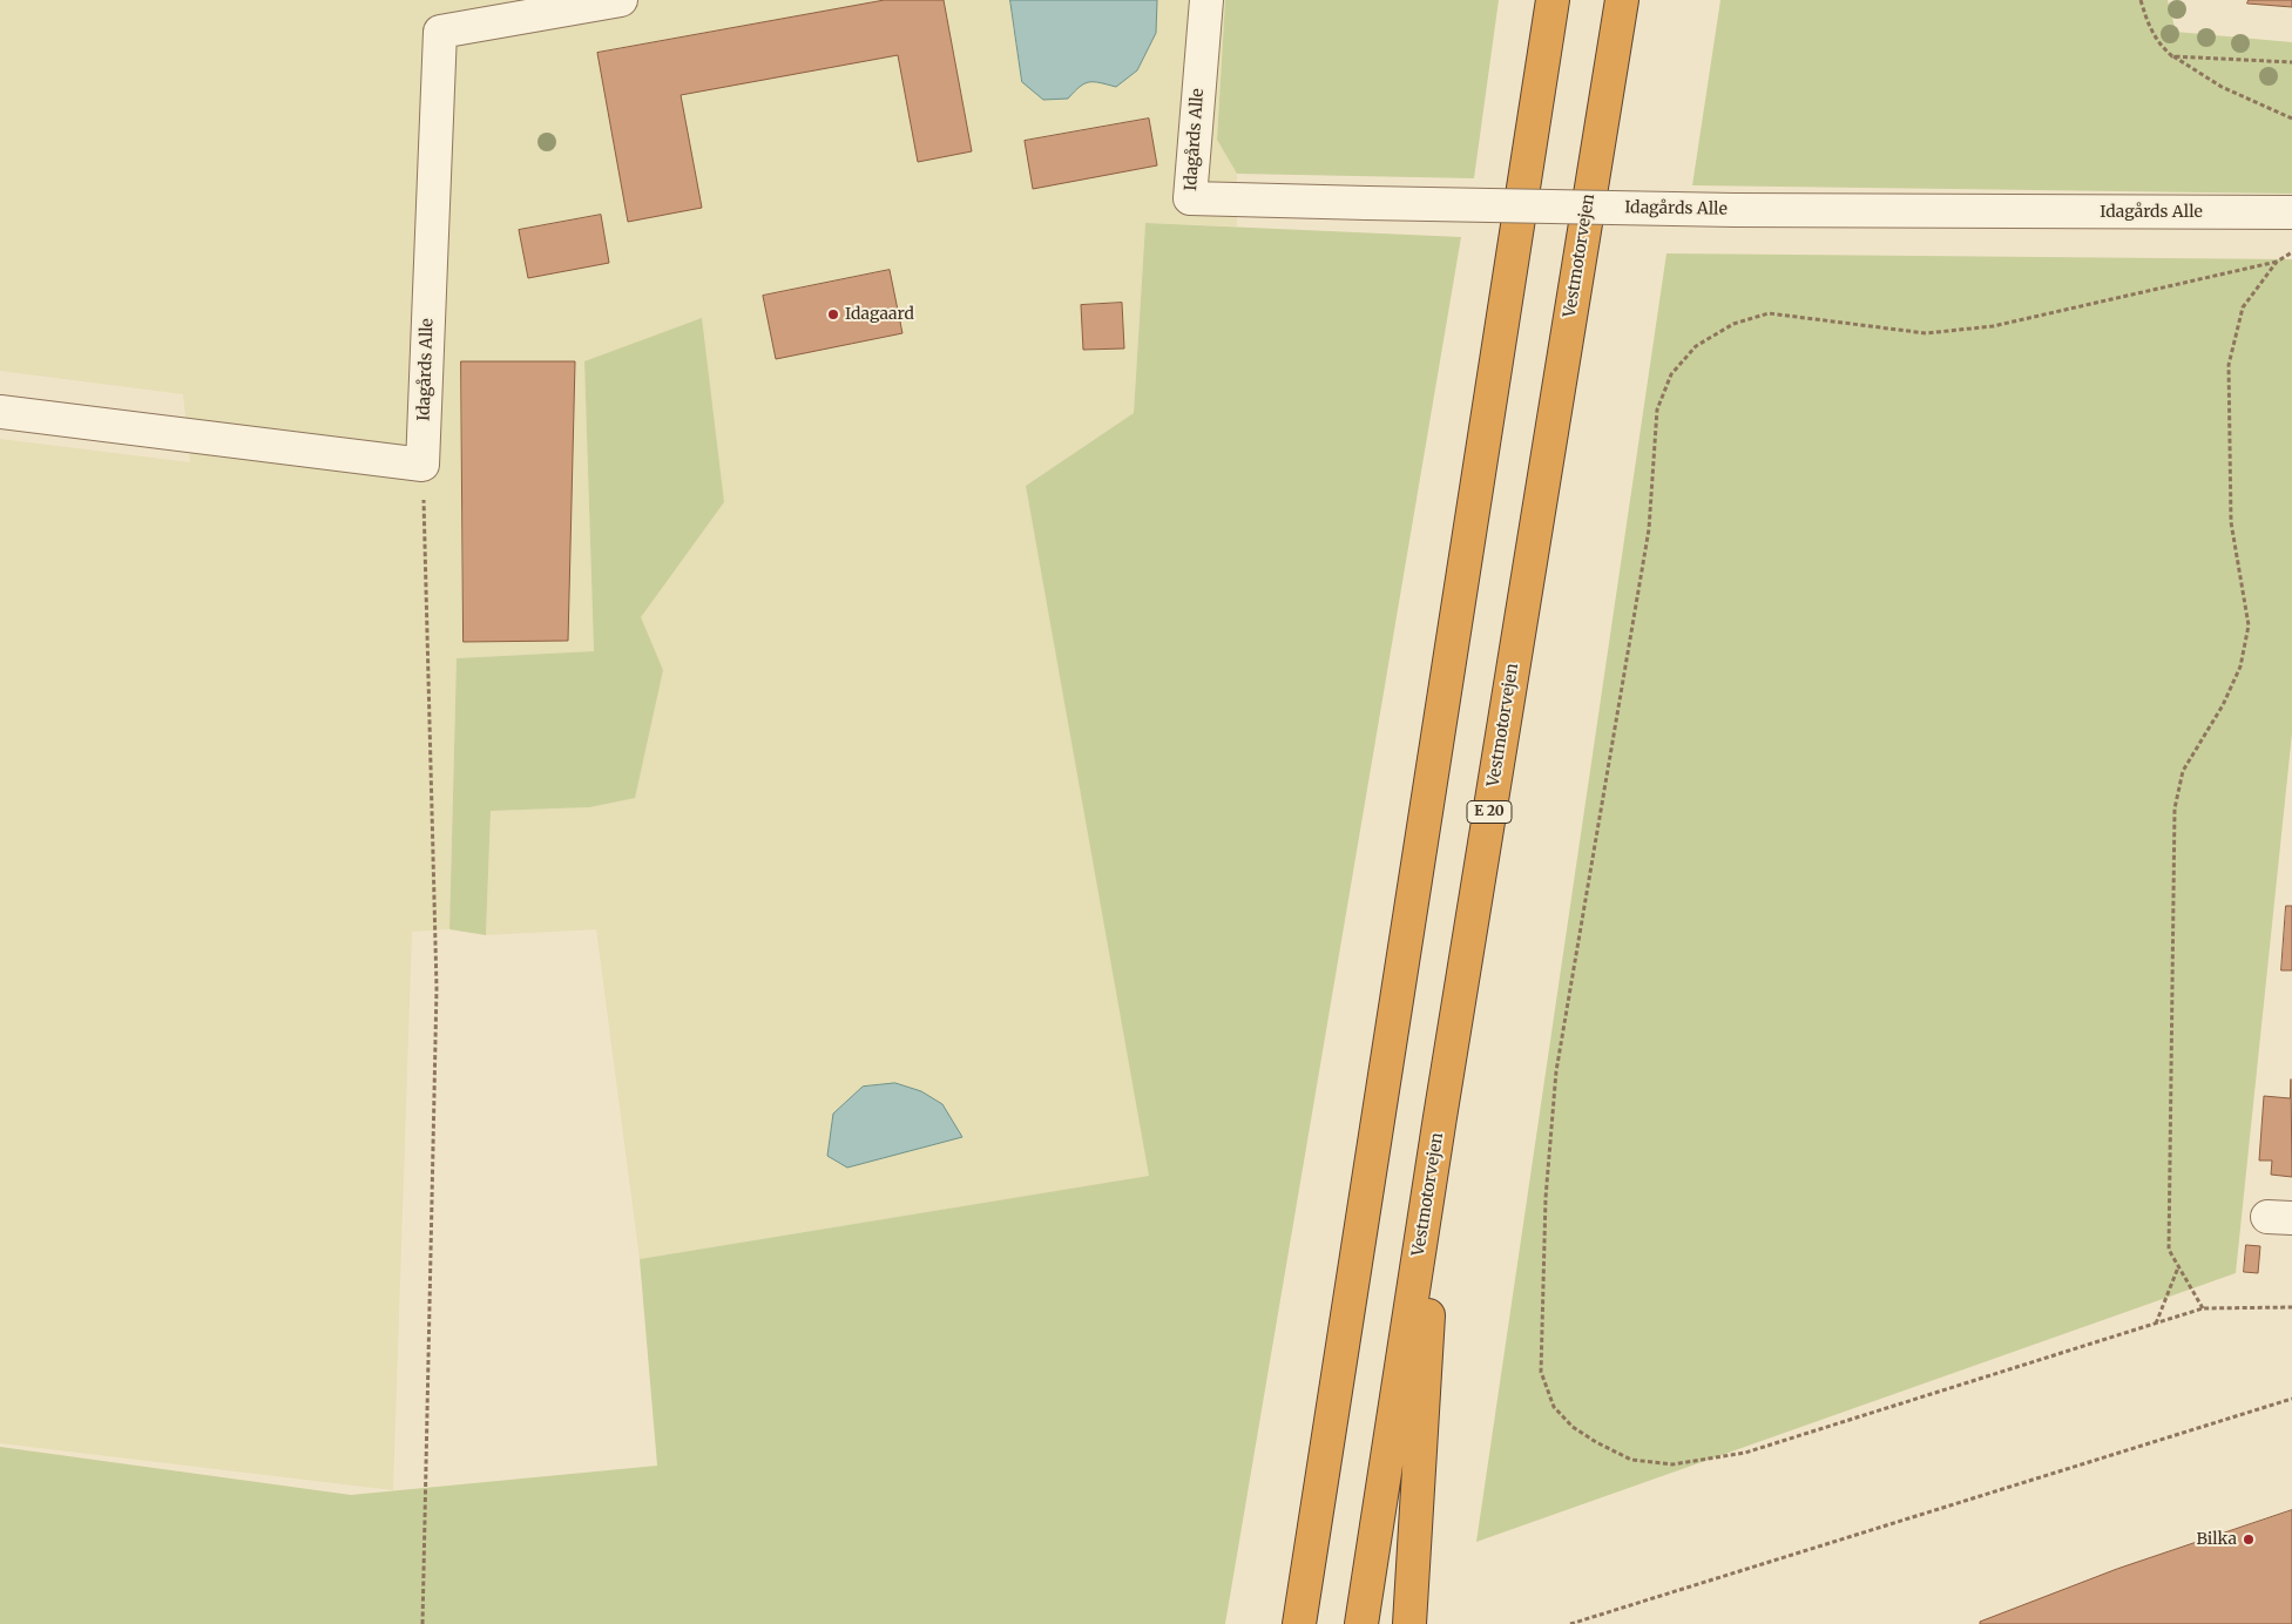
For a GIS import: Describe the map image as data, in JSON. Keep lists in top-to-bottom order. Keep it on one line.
{"streets":{"highway":["Vestmotorvejen","E 20"],"street":["Idagårds Alle"]},"places":["Idagaard","Bilka"]}
